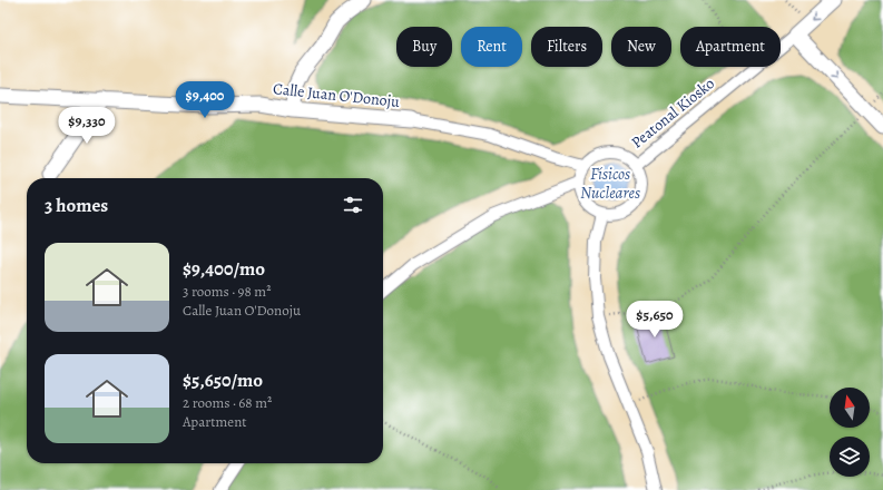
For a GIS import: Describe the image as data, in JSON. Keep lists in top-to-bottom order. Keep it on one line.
{"streets":{"street":["Calle Juan O'Donoju","Peatonal Kiosko"]},"crossings":[["Calle Juan O'Donoju","Peatonal Kiosko"]],"water":["Físicos Nucleares"],"north":"top","page":{"chip":["Buy","Rent","Filters","New","Apartment"],"price":["$9,400","$9,330","$5,650"],"heading":"3 homes","list":[{"name":"$9,400/mo","note":"3 rooms · 98 m² · Calle Juan O'Donoju"},{"name":"$5,650/mo","note":"2 rooms · 68 m² · Apartment"}]}}
